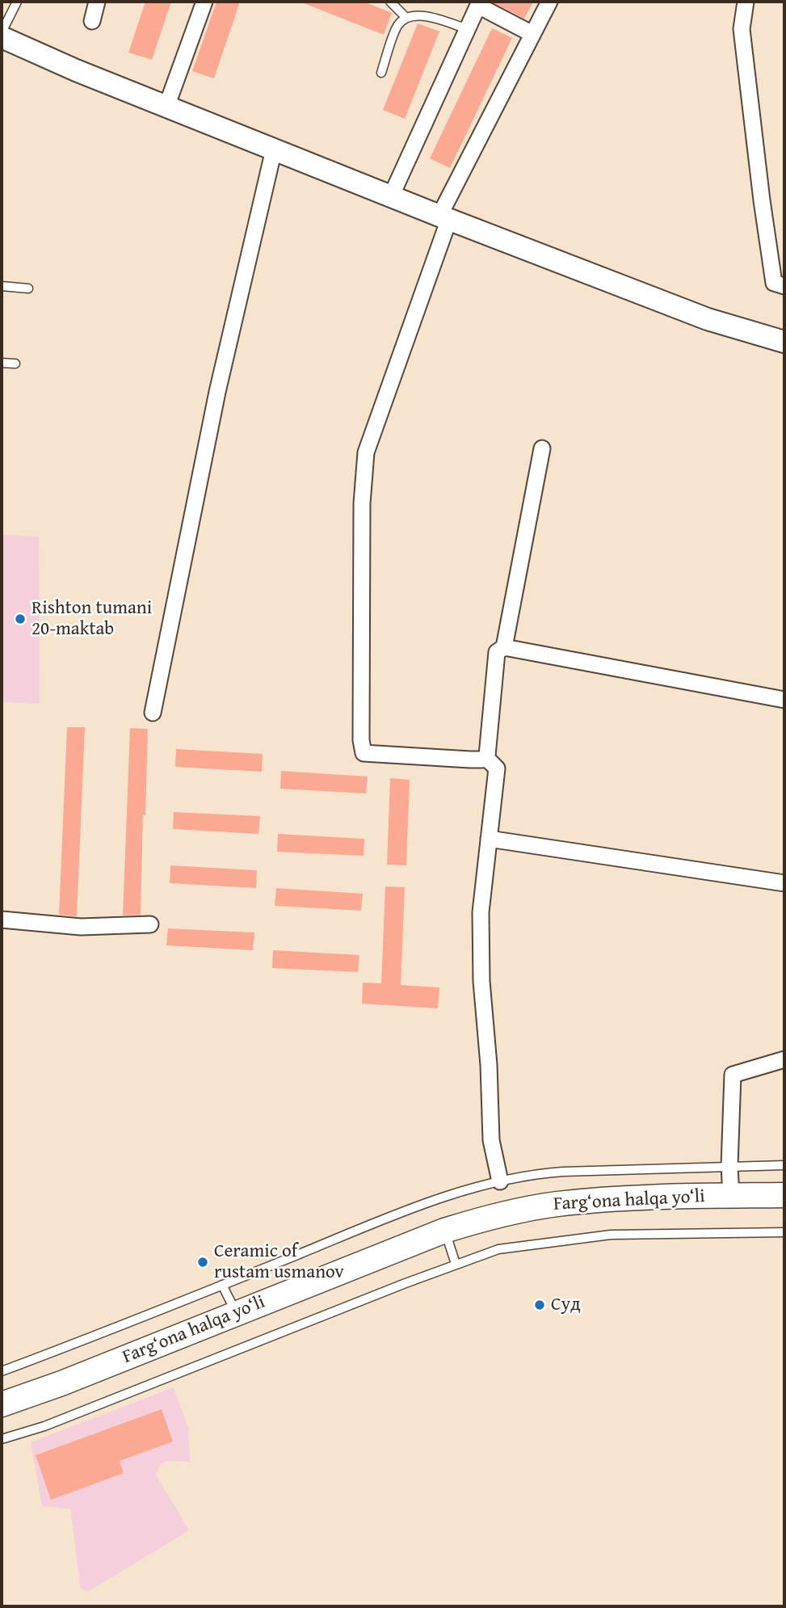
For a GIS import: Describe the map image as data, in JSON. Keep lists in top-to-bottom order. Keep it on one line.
{"streets":{"main road":["Farg‘ona halqa yo‘li"]},"places":["Rishton tumani 20-maktab","Ceramic of rustam usmanov","Суд"]}
